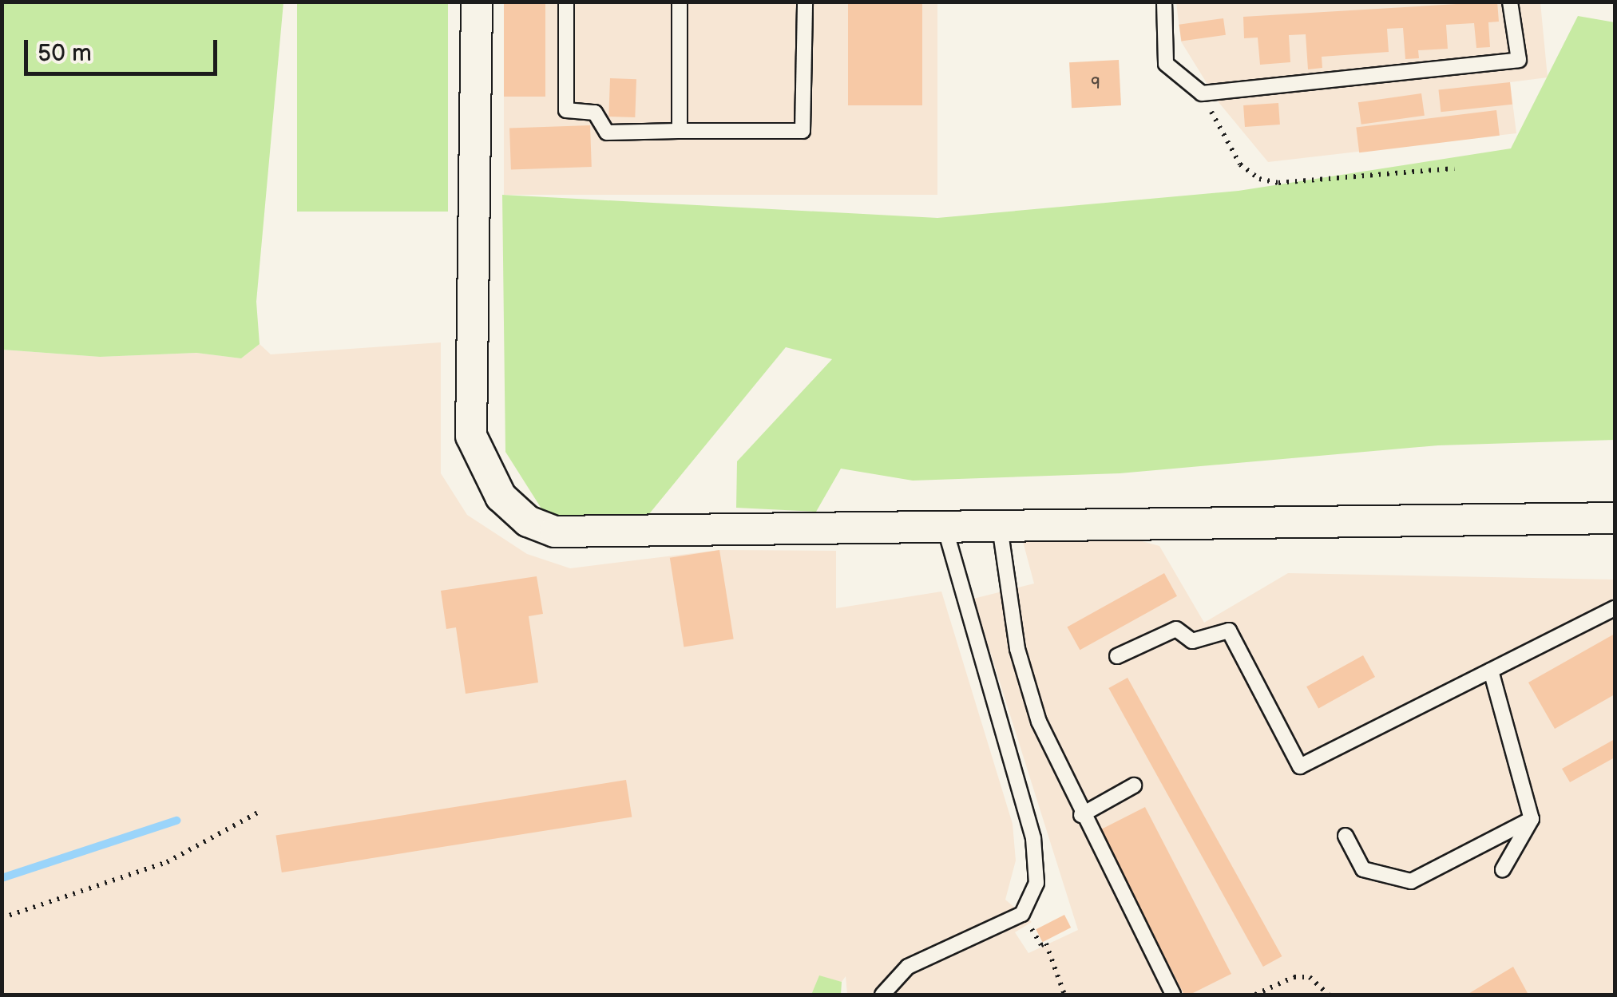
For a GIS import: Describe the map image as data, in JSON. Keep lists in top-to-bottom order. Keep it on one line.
{"house_numbers":["9"],"scale_bar":"50 m"}
